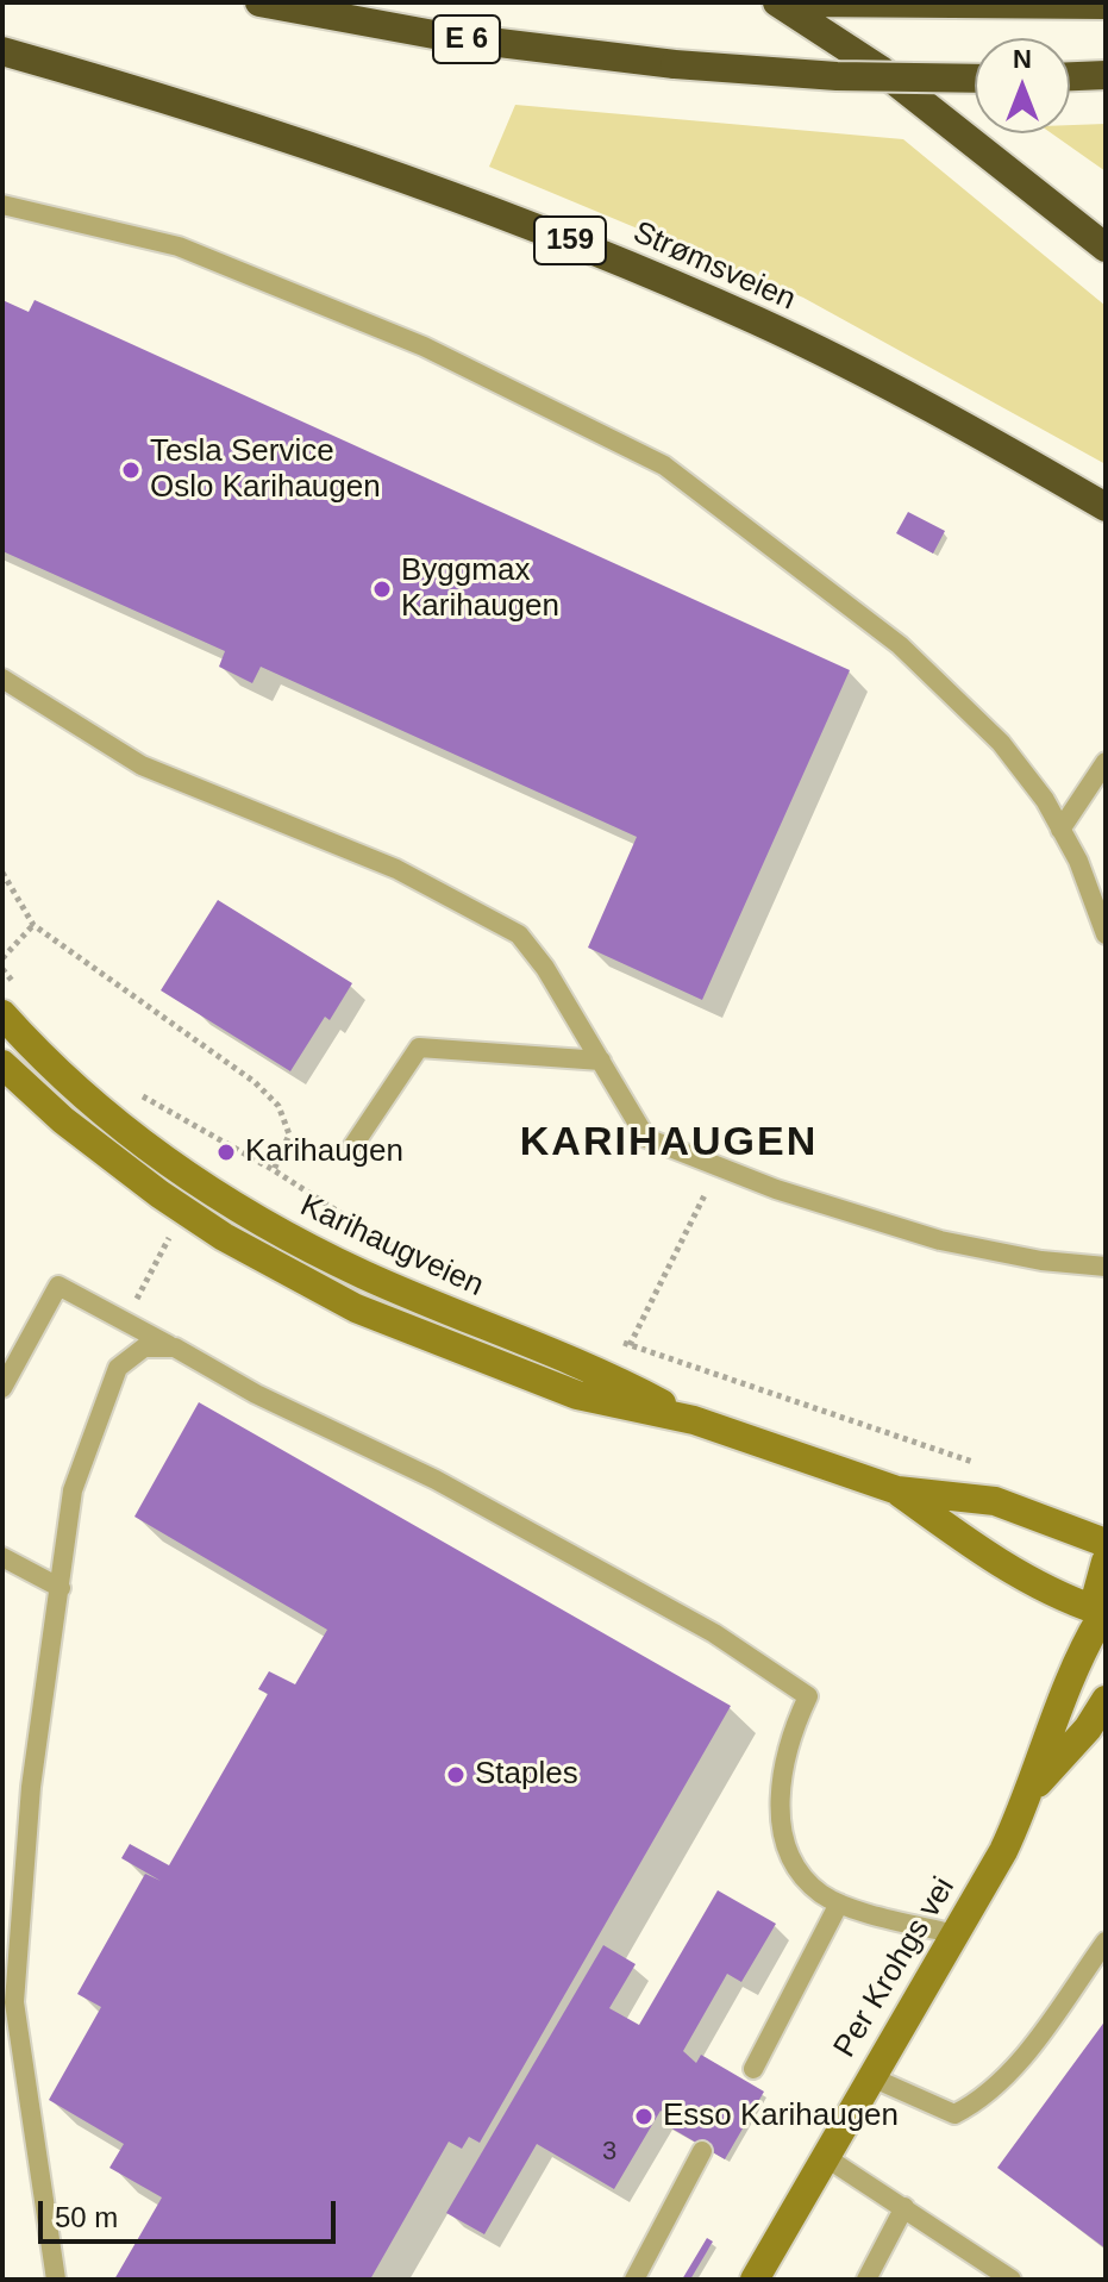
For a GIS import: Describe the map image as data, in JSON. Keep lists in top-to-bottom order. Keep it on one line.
{"streets":{"highway":["E 6","159","Strømsveien"],"main road":["Karihaugveien","Per Krohgs vei"]},"crossings":[["Karihaugveien","Per Krohgs vei"]],"districts":["KARIHAUGEN"],"places":["Tesla Service Oslo Karihaugen","Byggmax Karihaugen","Karihaugen","Staples","Esso Karihaugen"],"house_numbers":["3"],"scale_bar":"50 m","north":"top"}
